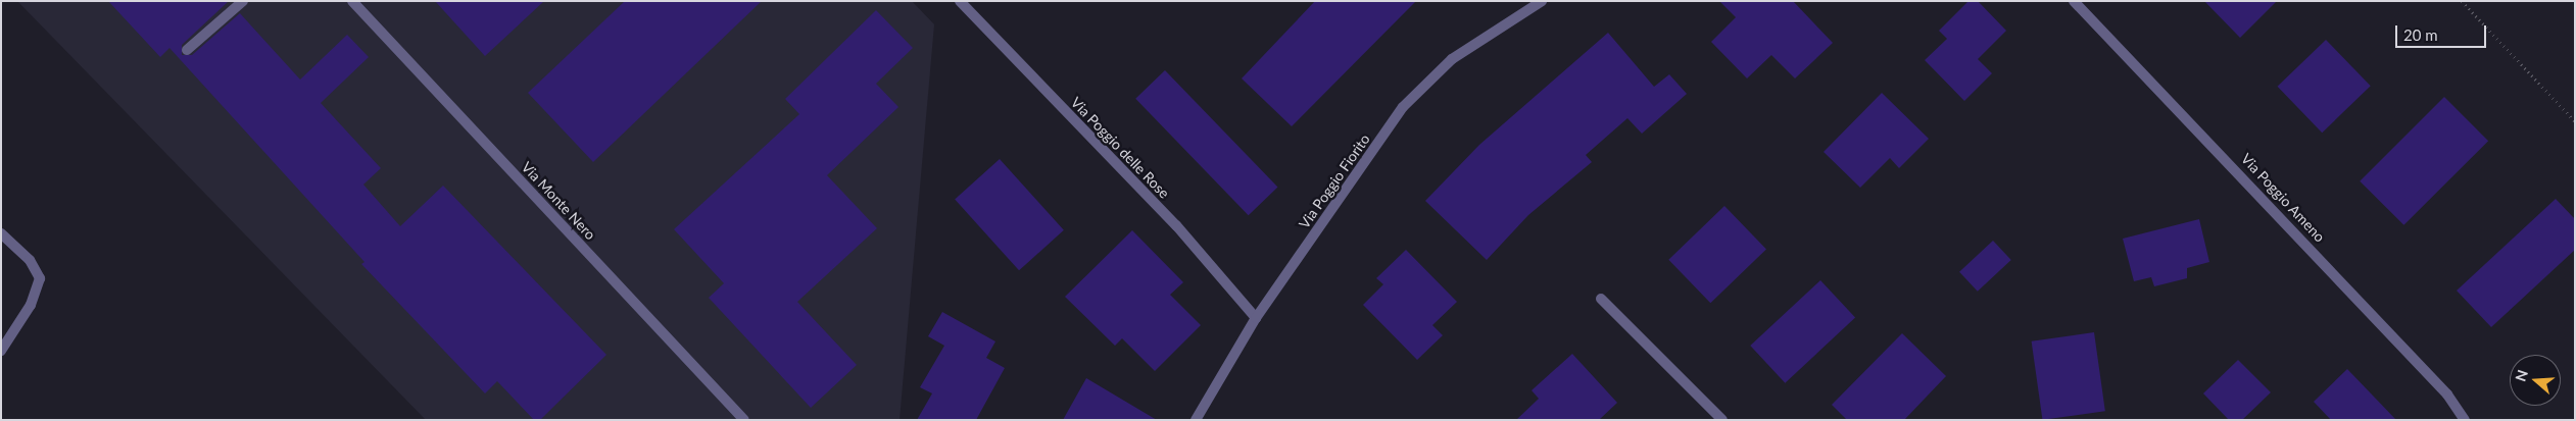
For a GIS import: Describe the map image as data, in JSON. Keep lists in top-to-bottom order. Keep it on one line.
{"streets":{"street":["Via Poggio delle Rose","Via Poggio Fiorito","Via Poggio Ameno","Via Monte Nero"]},"crossings":[["Via Poggio delle Rose","Via Poggio Fiorito"]],"scale_bar":"20 m","north":"left"}
